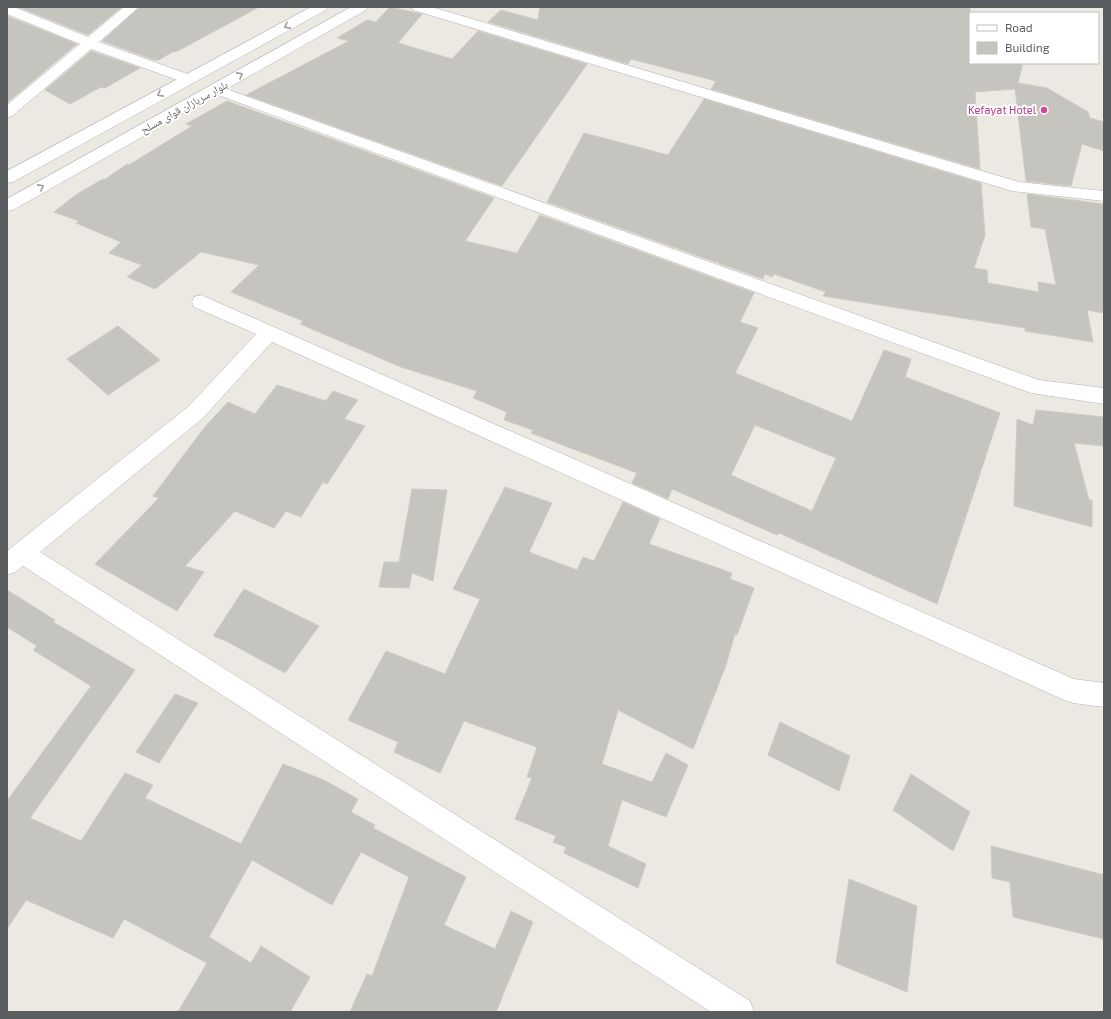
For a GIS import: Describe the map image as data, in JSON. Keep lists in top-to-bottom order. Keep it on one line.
{"streets":{"street":["بلوار سربازان قوای مسلح"]},"places":["Kefayat Hotel"],"legend":["Road","Building"]}
